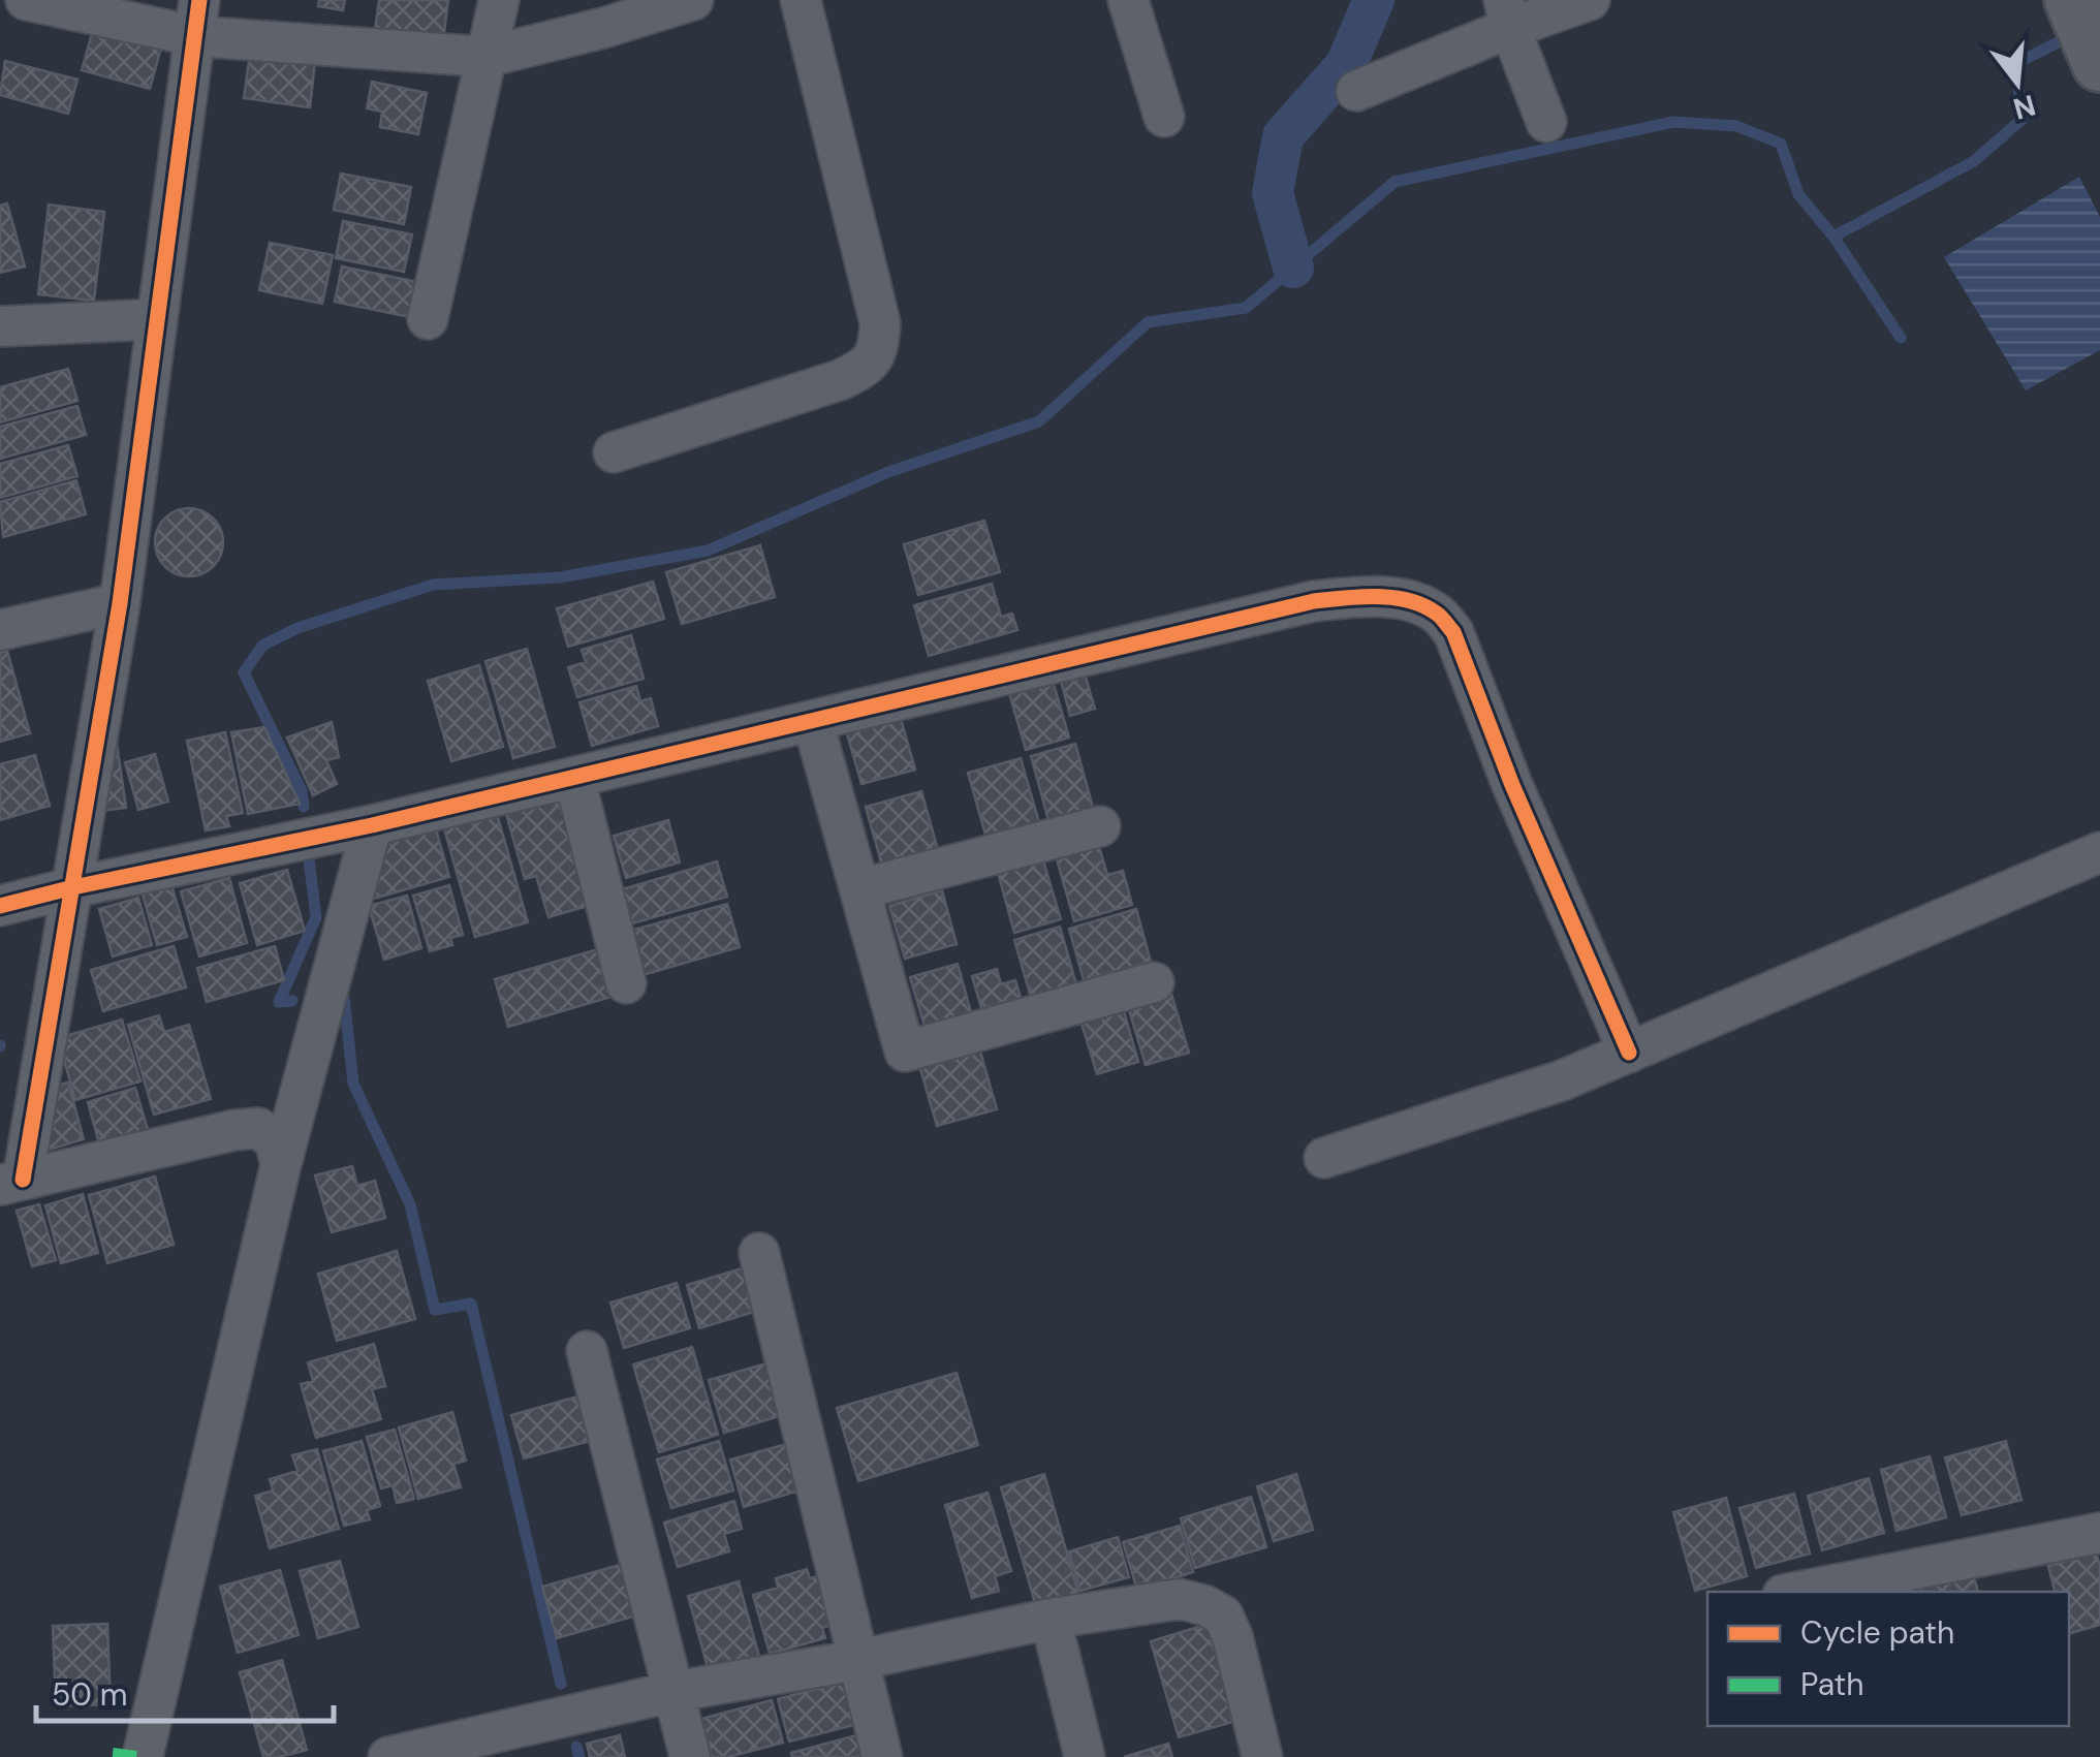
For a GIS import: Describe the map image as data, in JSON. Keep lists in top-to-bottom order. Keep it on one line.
{"legend":["Cycle path","Path"],"scale_bar":"50 m","north":"bottom"}
